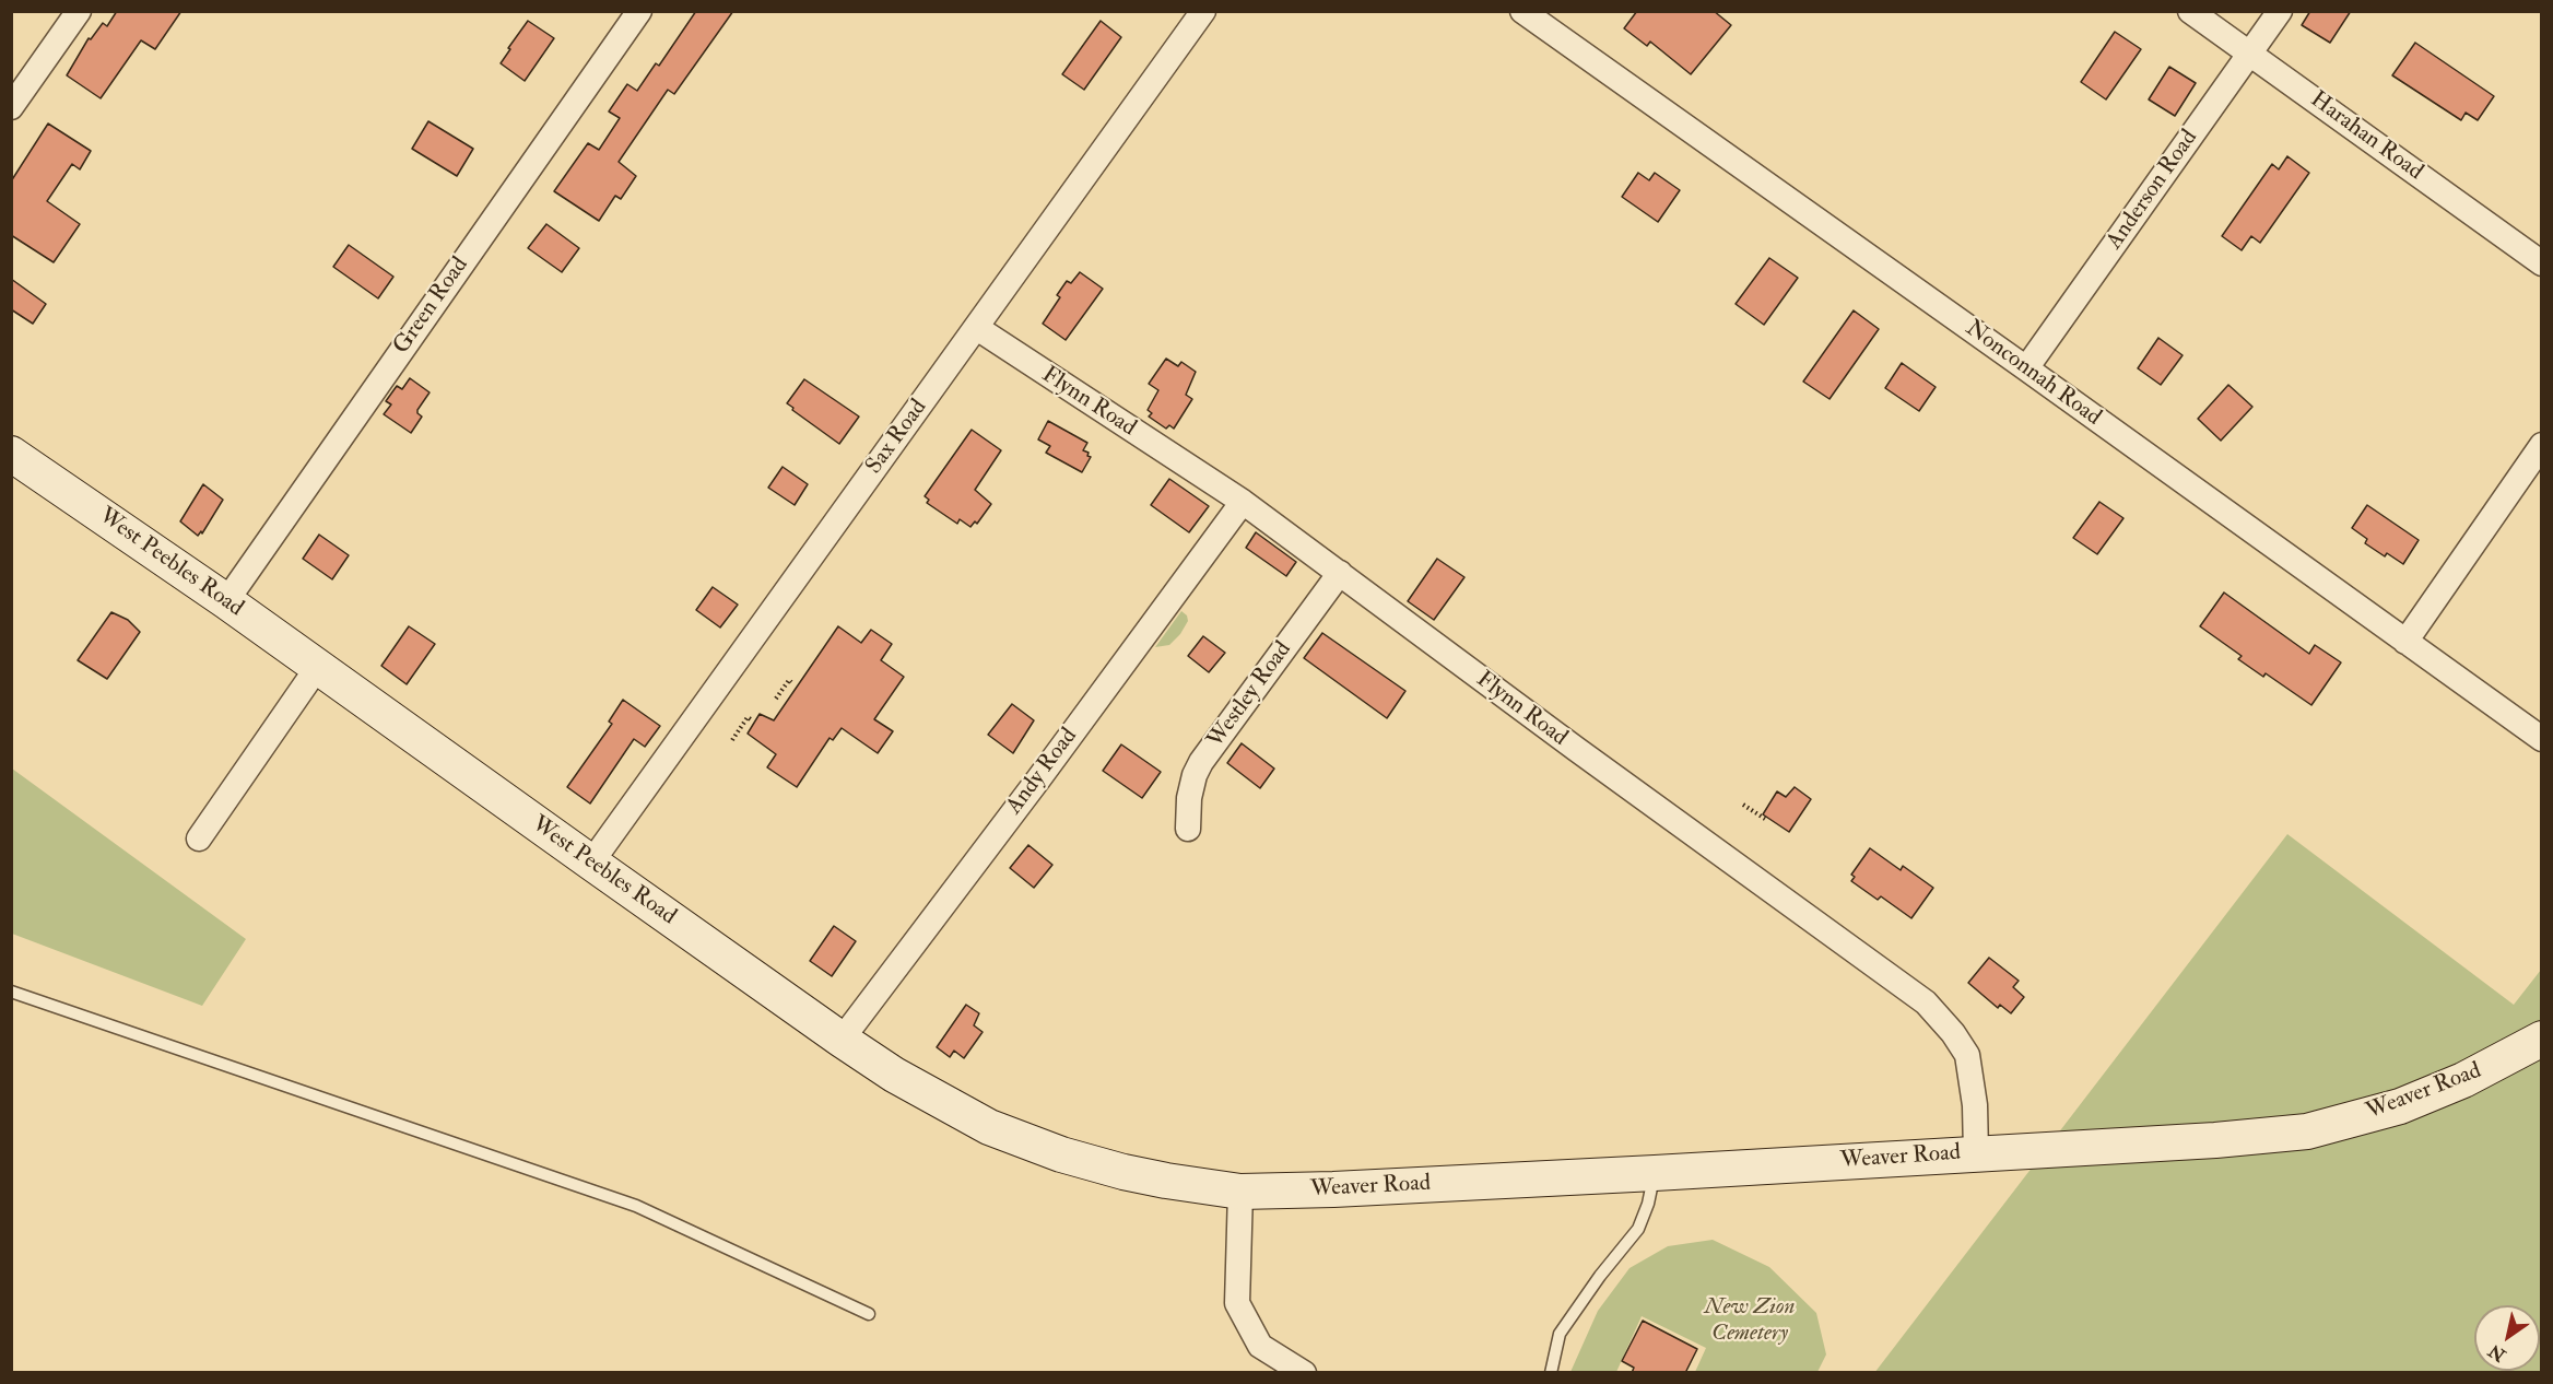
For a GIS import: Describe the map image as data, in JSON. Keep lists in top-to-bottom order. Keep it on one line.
{"streets":{"main road":["West Peebles Road","Weaver Road"],"street":["Harahan Road","Anderson Road","Green Road","Nonconnah Road","Flynn Road","Sax Road","Westley Road","Andy Road"]},"crossings":[["Harahan Road","Anderson Road"],["Anderson Road","Nonconnah Road"],["Green Road","West Peebles Road"],["Flynn Road","Sax Road"],["Flynn Road","Westley Road"],["Flynn Road","Andy Road"],["Flynn Road","Weaver Road"],["Sax Road","West Peebles Road"],["West Peebles Road","Andy Road"],["West Peebles Road","Weaver Road"]],"parks":["New Zion Cemetery"],"north":"bottom left"}
